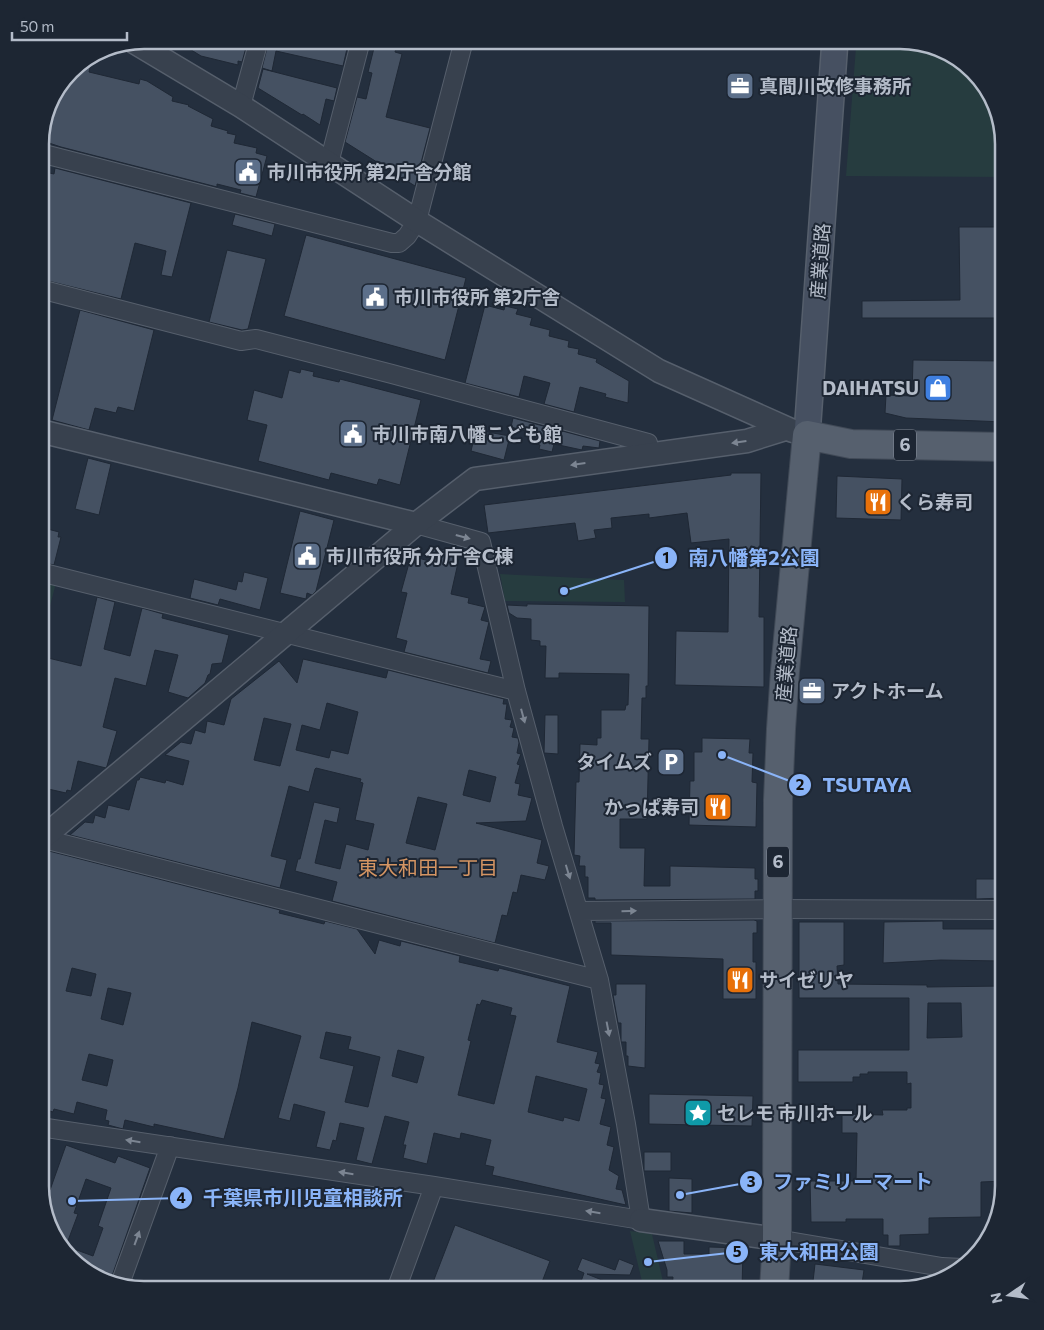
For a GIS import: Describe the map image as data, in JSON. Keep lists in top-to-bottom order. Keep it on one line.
{"streets":{"main road":["産業道路","6"]},"crossings":[["産業道路","6"]],"districts":["東大和田一丁目"],"places":{"office":["真間川改修事務所","アクトホーム"],"public building":["市川市役所 第2庁舎分館","市川市役所 第2庁舎","市川市南八幡こども館","市川市役所 分庁舎C棟"],"shop":["DAIHATSU"],"restaurant":["くら寿司","かっぱ寿司","サイゼリヤ"],"other":["南八幡第2公園","TSUTAYA","ファミリーマート","千葉県市川児童相談所","東大和田公園"],"parking":["タイムズ"],"place":["セレモ 市川ホール"]},"scale_bar":"50 m","north":"left"}
